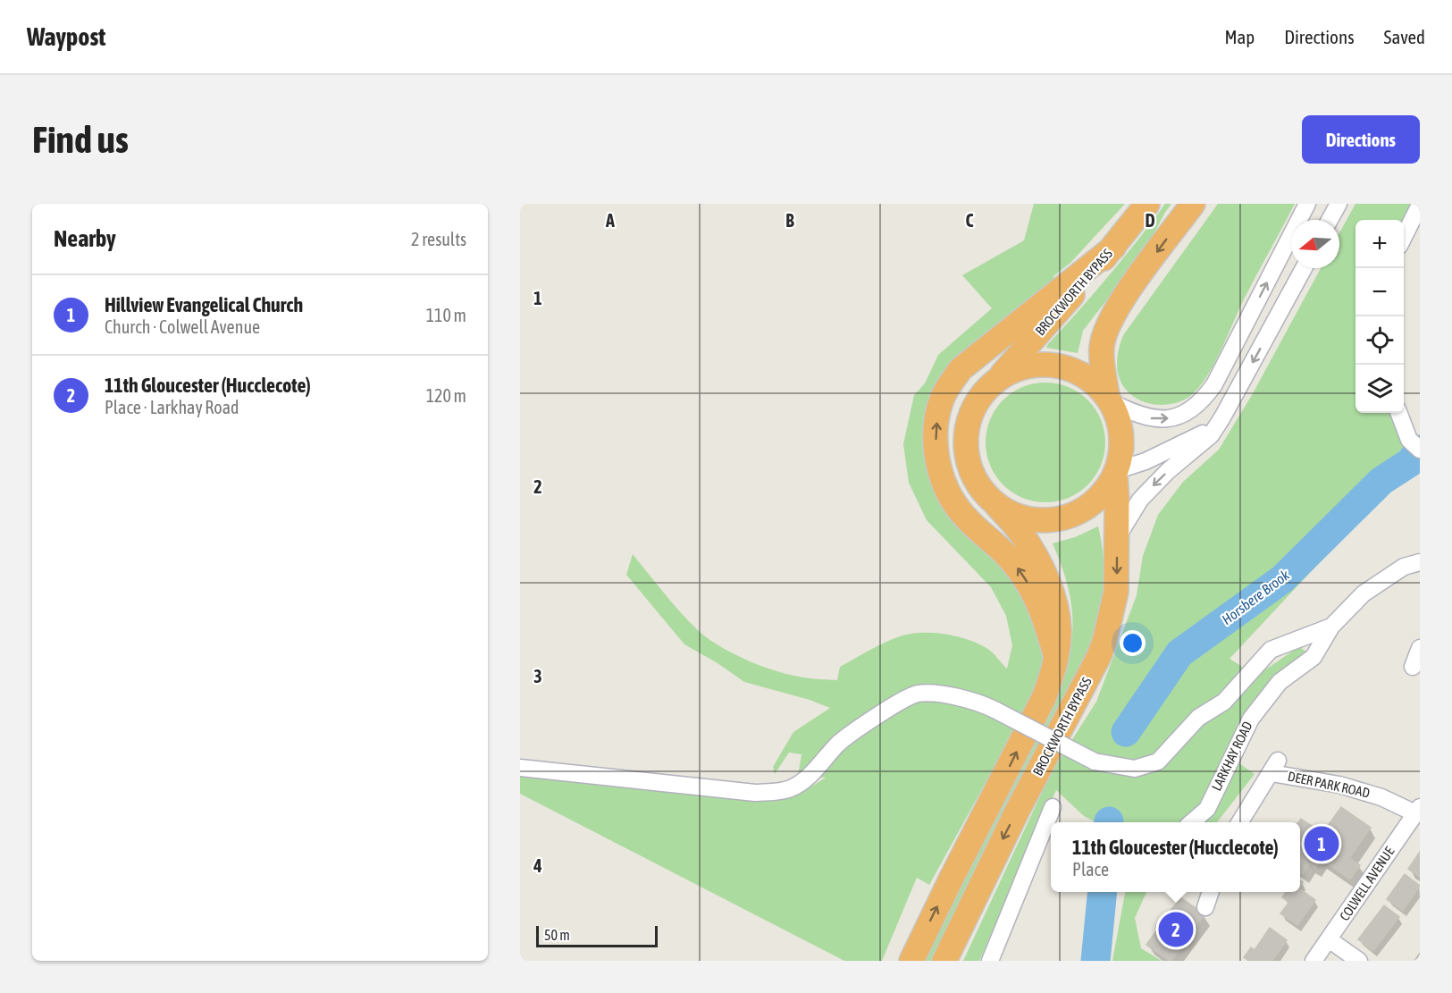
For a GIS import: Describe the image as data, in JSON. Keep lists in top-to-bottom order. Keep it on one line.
{"streets":{"highway":["BROCKWORTH BYPASS"],"street":["LARKHAY ROAD","DEER PARK ROAD","COLWELL AVENUE"]},"crossings":[["DEER PARK ROAD","COLWELL AVENUE"]],"water":["Horsbere Brook"],"scale_bar":"50 m","north":"left","page":{"header":"Waypost","nav":["Map","Directions","Saved"],"buttons":"Directions","title":"Find us","heading":["Nearby","2 results"],"map_buttons":["+","−"],"list":[{"mark":"1","name":"Hillview Evangelical Church","note":"Church · Colwell Avenue","value":"110 m"},{"mark":"2","name":"11th Gloucester (Hucclecote)","note":"Place · Larkhay Road","value":"120 m"}],"popup":["11th Gloucester (Hucclecote)","Place"],"pins":["1","2"],"scale":"50 m"},"grid":{"columns":["A","B","C","D"],"rows":["1","2","3","4"]}}
